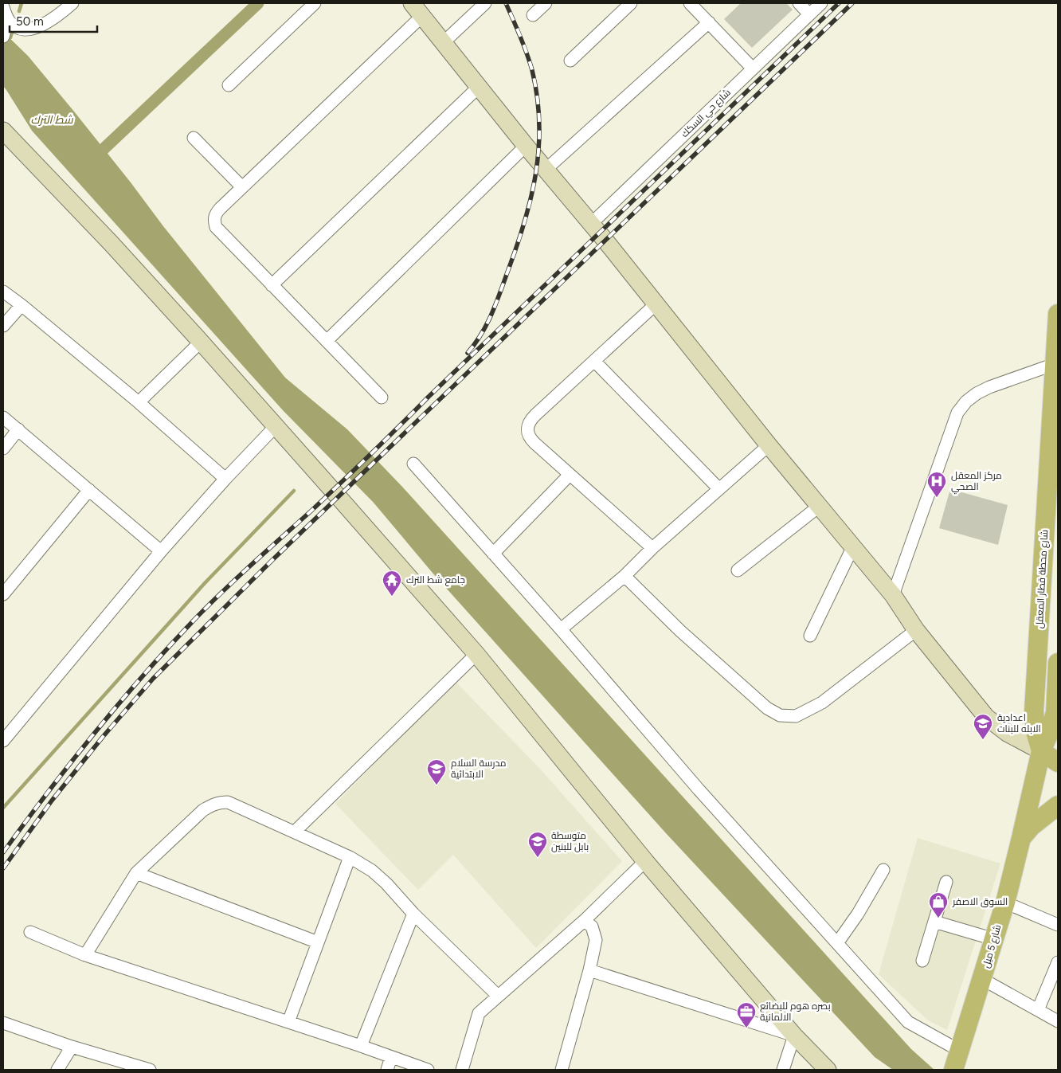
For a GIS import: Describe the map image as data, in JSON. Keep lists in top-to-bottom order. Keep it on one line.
{"streets":{"main road":["شارع محطة قطار المعقل","شارع 5 ميل"],"street":["شارع حي السكك"]},"crossings":[["شارع محطة قطار المعقل","شارع 5 ميل"]],"water":["شط الترك"],"places":{"hospital":["مركز المعقل الصحي"],"temple":["جامع شط الترك"],"school or university":["اعدادية الابله للبنات","مدرسة السلام الابتدائية","متوسطة بابل للبنين"],"shop":["السوق الاصفر"],"office":["بصره هوم للبضائع الالمانية"]},"scale_bar":"50 m"}
